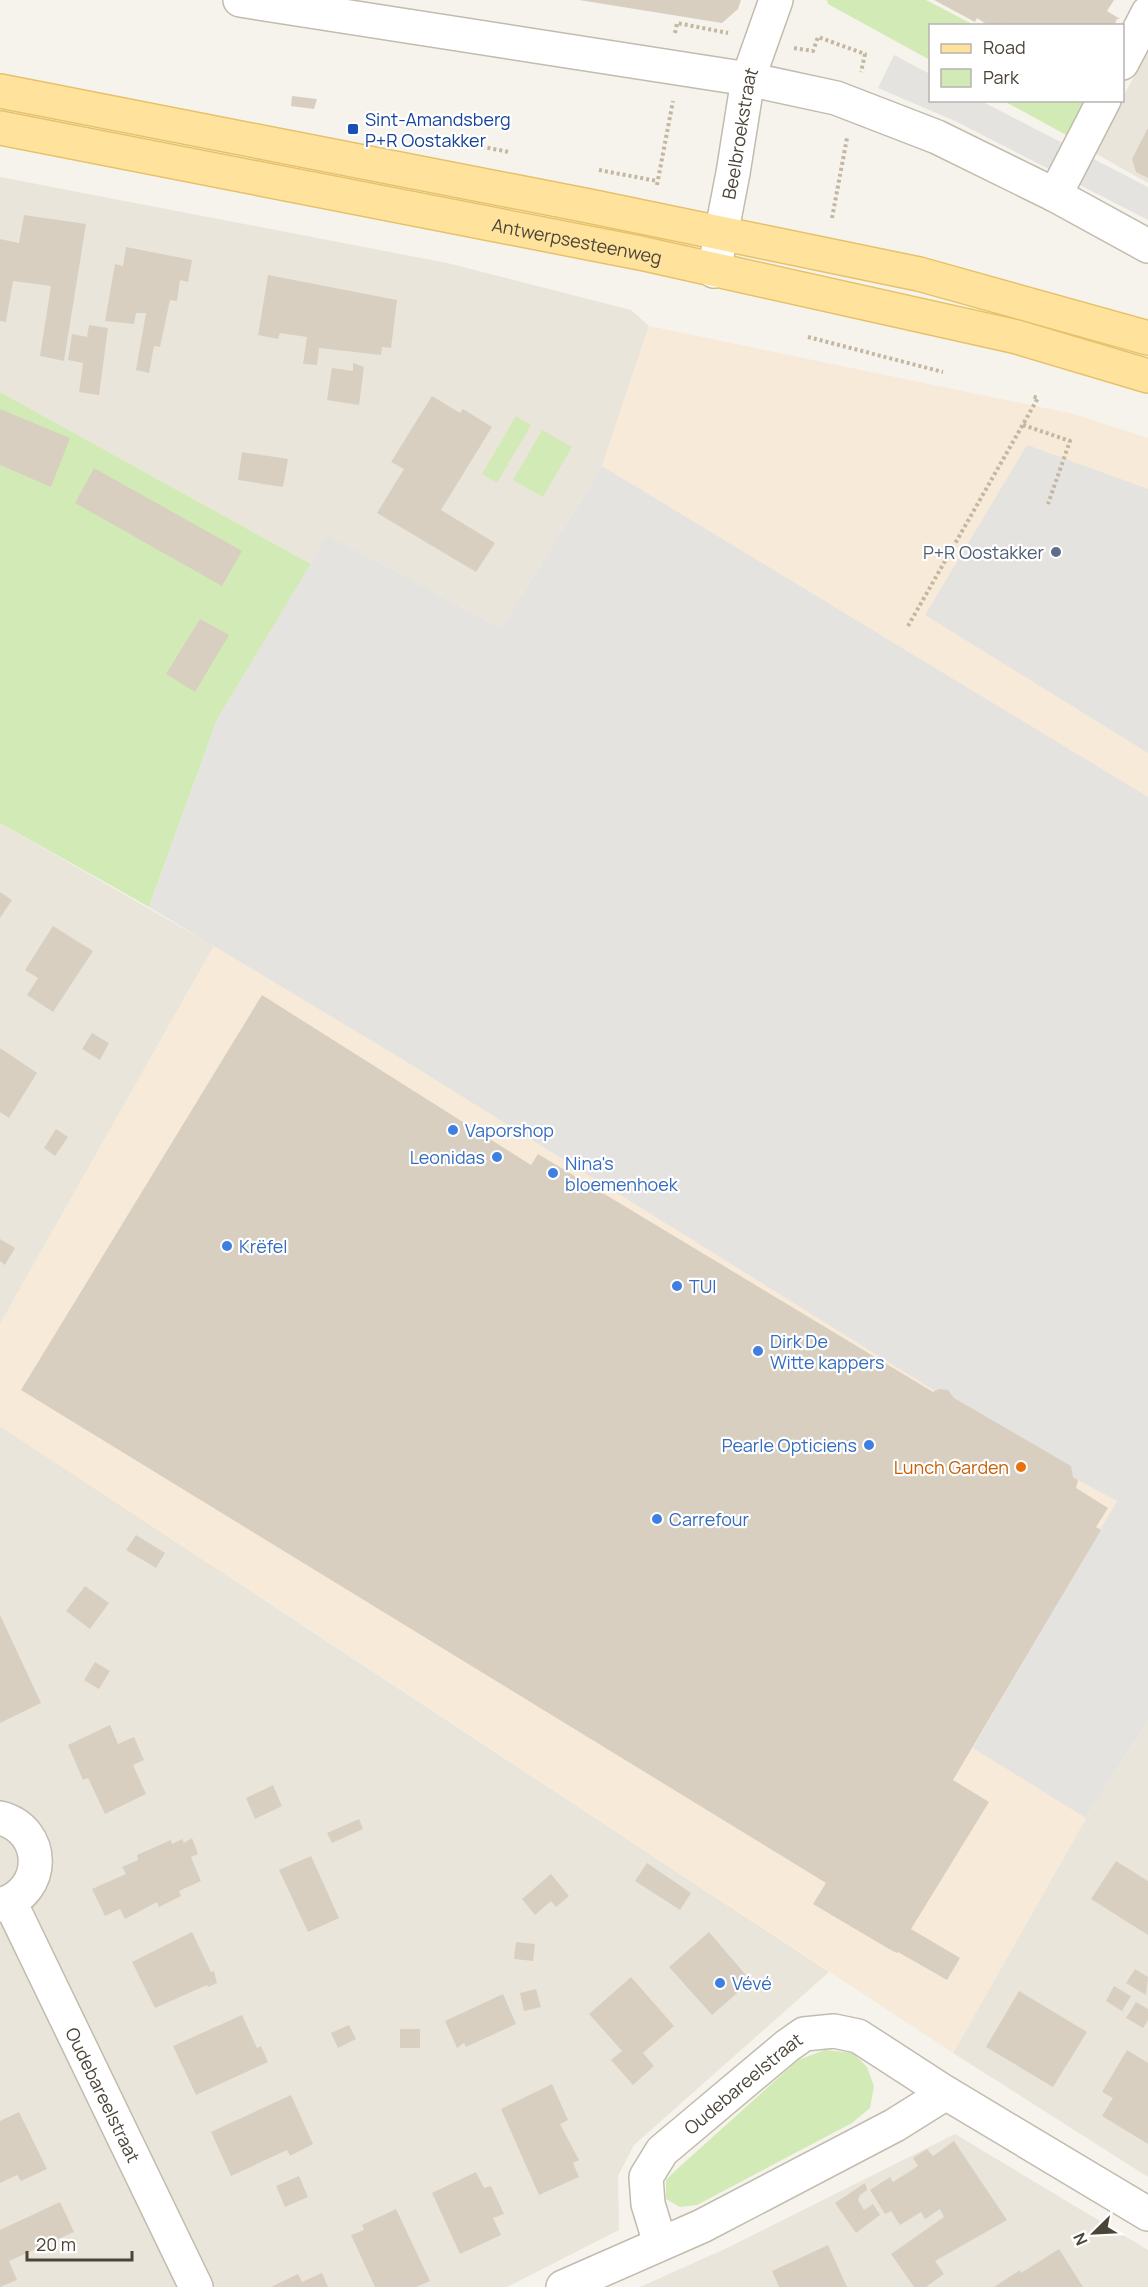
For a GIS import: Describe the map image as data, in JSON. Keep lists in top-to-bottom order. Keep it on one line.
{"streets":{"main road":["Antwerpsesteenweg"],"street":["Beelbroekstraat","Oudebareelstraat"]},"crossings":[["Beelbroekstraat","Antwerpsesteenweg"]],"places":{"transit":["Sint-Amandsberg P+R Oostakker"],"other":["P+R Oostakker","Vaporshop","Leonidas","Nina's bloemenhoek","Krëfel","TUI","Dirk De Witte kappers","Pearle Opticiens","Lunch Garden","Carrefour","Vévé"]},"legend":["Road","Park"],"scale_bar":"20 m","north":"bottom left"}
